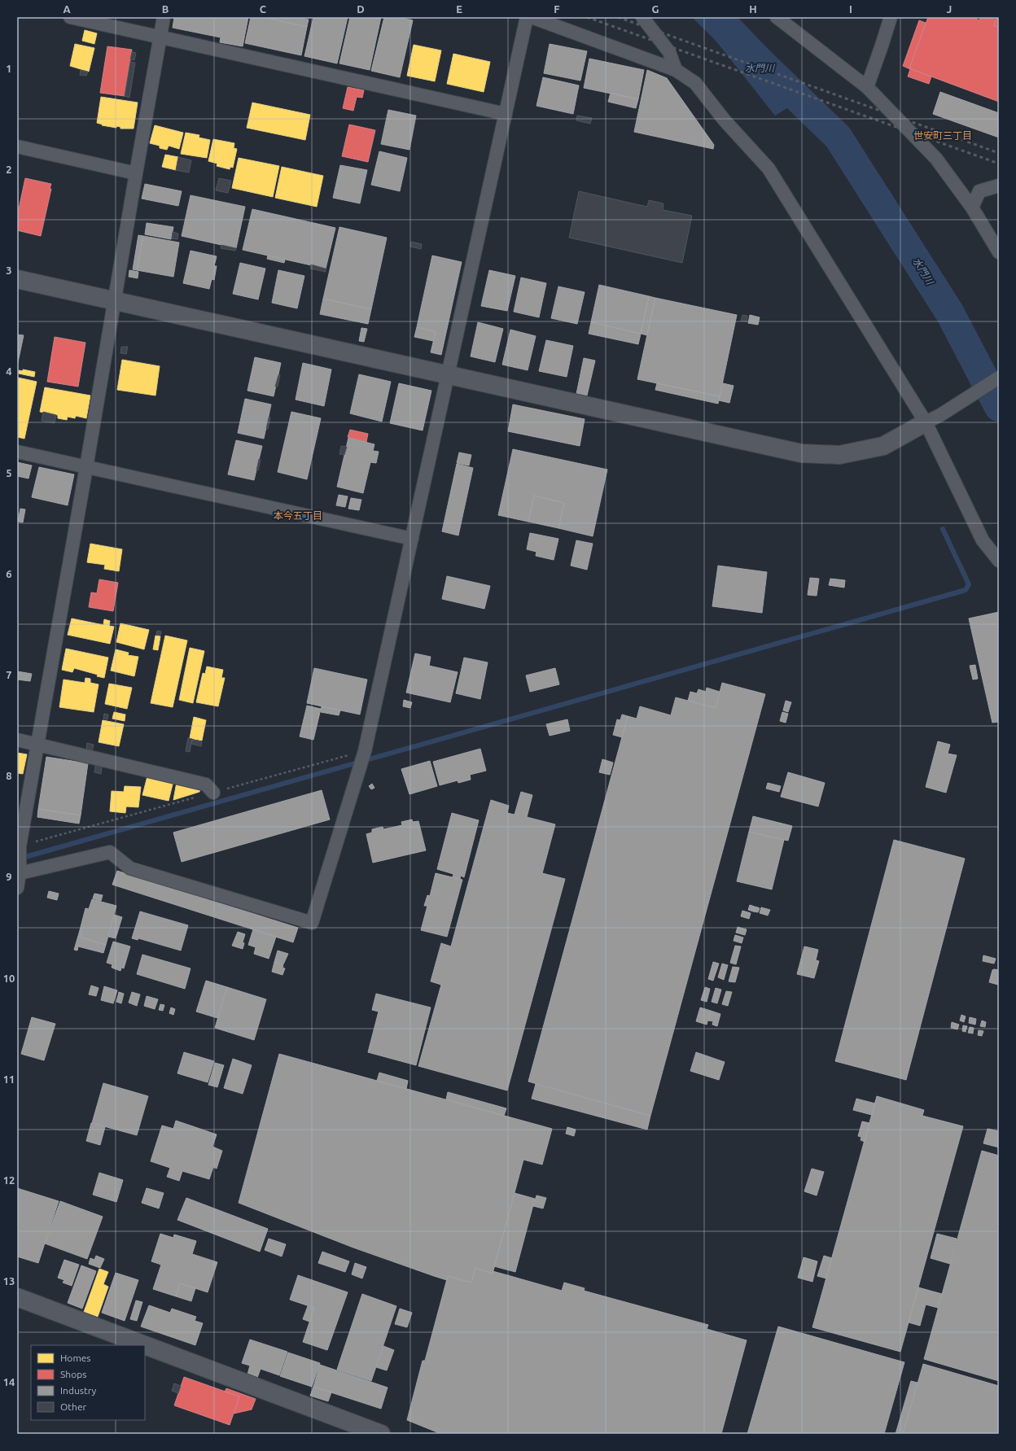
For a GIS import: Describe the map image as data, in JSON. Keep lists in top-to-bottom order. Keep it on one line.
{"districts":["世安町三丁目","本今五丁目"],"water":["水門川"],"legend":["Homes","Shops","Industry","Other"],"grid":{"columns":["A","B","C","D","E","F","G","H","I","J"],"rows":["1","2","3","4","5","6","7","8","9","10","11","12","13","14"]}}
